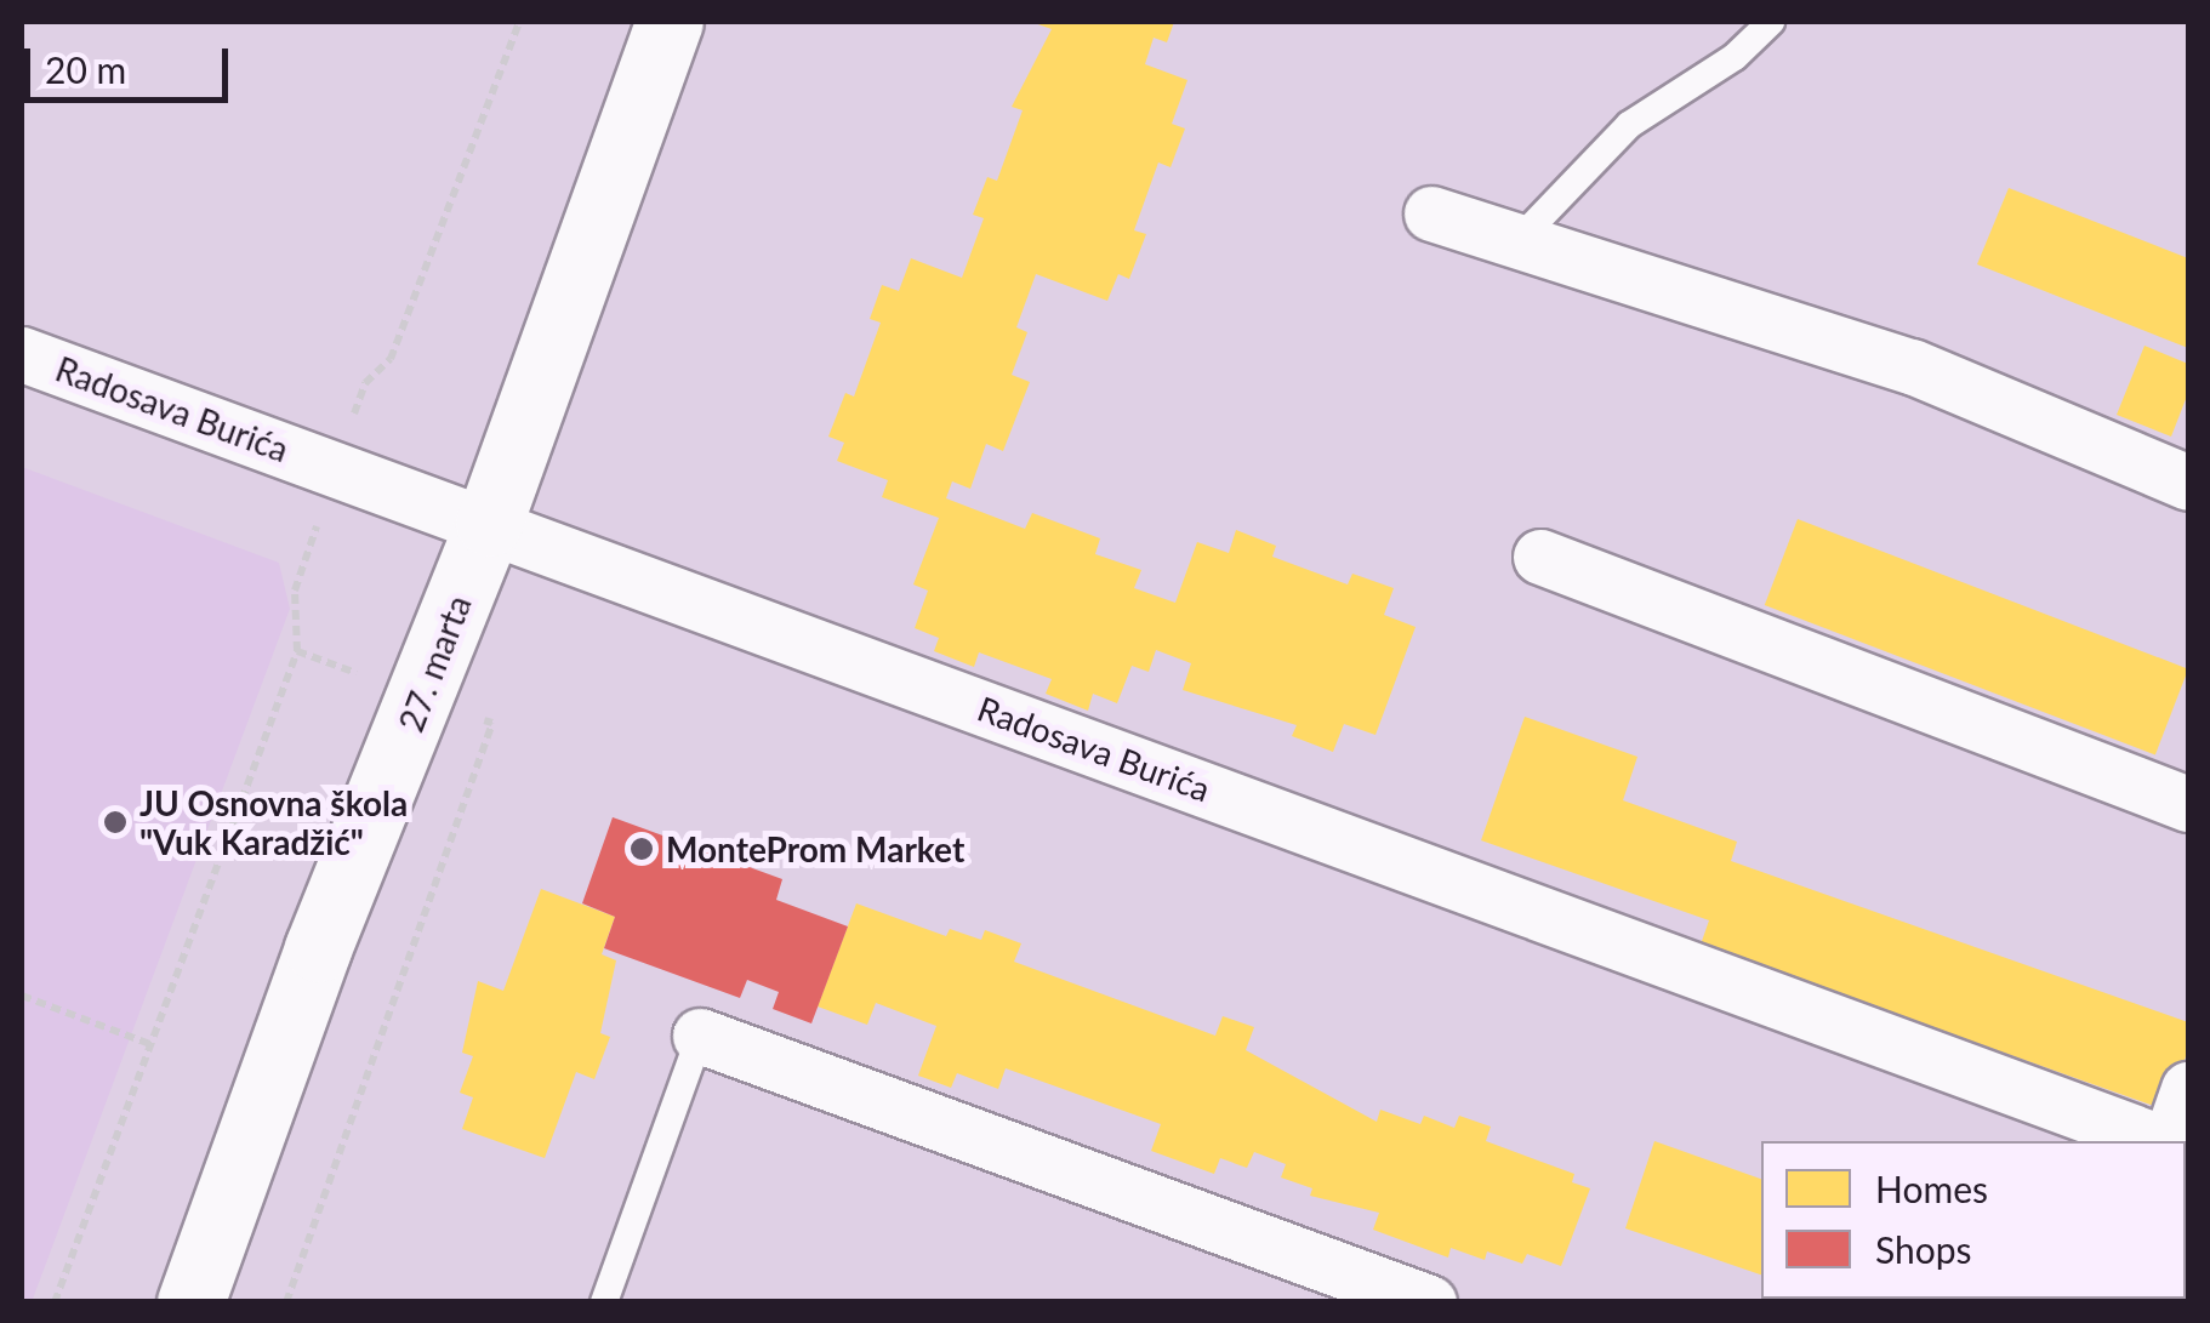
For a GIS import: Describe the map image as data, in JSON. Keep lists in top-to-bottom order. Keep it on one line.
{"streets":{"street":["Radosava Burića","27. marta"]},"crossings":[["Radosava Burića","27. marta"]],"places":["JU Osnovna škola \"Vuk Karadžić\"","MonteProm Market"],"legend":["Homes","Shops"],"scale_bar":"20 m"}
